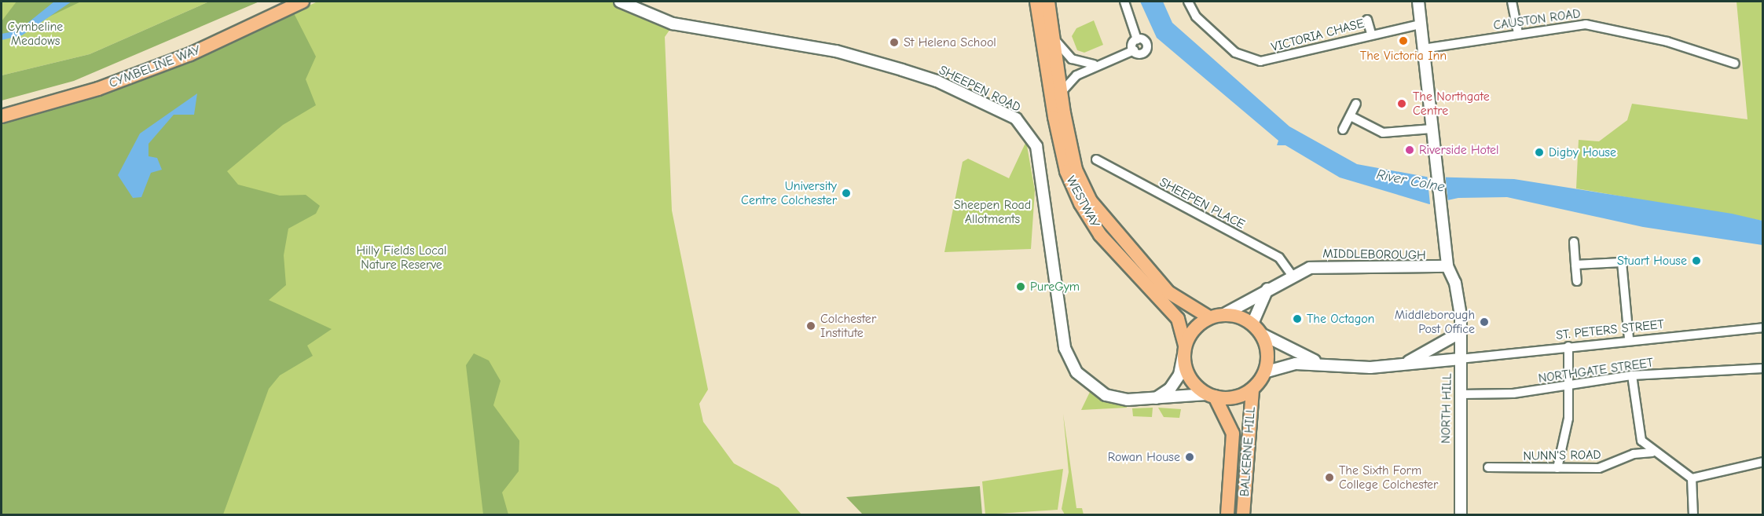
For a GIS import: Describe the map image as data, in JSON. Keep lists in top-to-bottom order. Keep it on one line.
{"streets":{"main road":["CYMBELINE WAY","WESTWAY","BALKERNE HILL"],"street":["CAUSTON ROAD","VICTORIA CHASE","SHEEPEN ROAD","SHEEPEN PLACE","MIDDLEBOROUGH","ST. PETERS STREET","NORTHGATE STREET","NORTH HILL","NUNN'S ROAD"]},"crossings":[["SHEEPEN ROAD","WESTWAY"],["SHEEPEN ROAD","MIDDLEBOROUGH"],["SHEEPEN ROAD","BALKERNE HILL"],["WESTWAY","MIDDLEBOROUGH"],["WESTWAY","BALKERNE HILL"],["SHEEPEN PLACE","MIDDLEBOROUGH"],["MIDDLEBOROUGH","BALKERNE HILL"],["ST. PETERS STREET","NORTH HILL"],["NORTHGATE STREET","NORTH HILL"]],"water":["River Colne"],"parks":["Cymbeline Meadows","Sheepen Road Allotments","Hilly Fields Local Nature Reserve"],"places":["The Victoria Inn","St Helena School","The Northgate Centre","Riverside Hotel","Digby House","University Centre Colchester","Stuart House","PureGym","The Octagon","Middleborough Post Office","Colchester Institute","Rowan House","The Sixth Form College Colchester"]}
